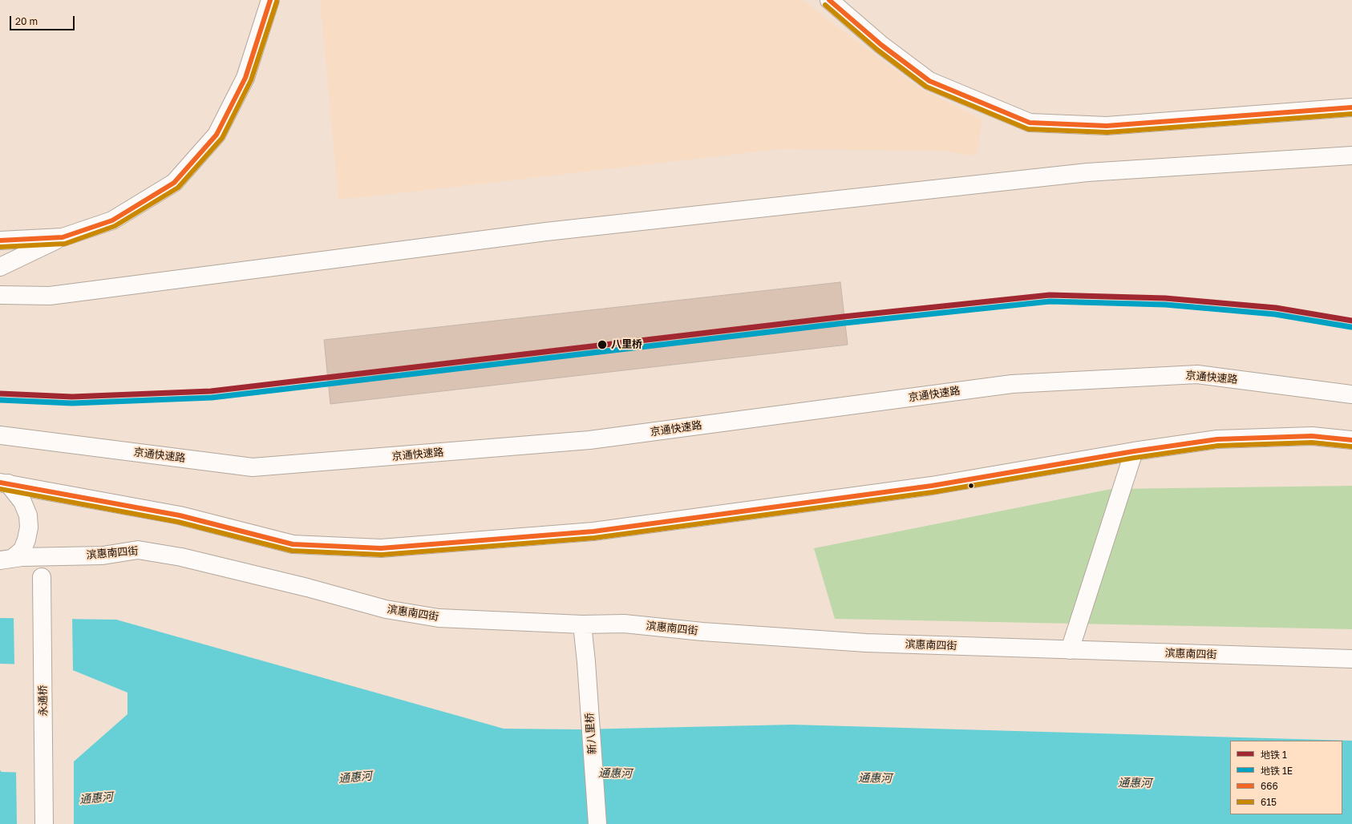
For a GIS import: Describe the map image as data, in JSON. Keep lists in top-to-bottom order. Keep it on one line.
{"streets":{"main road":["京通快速路","滨惠南四街","永通桥","新八里桥"]},"crossings":[["滨惠南四街","新八里桥"]],"water":["通惠河"],"places":["八里桥"],"lines":["transit line 666","transit line 615","metro line 1","metro line 1E"],"legend":["地铁 1","地铁 1E","666","615"],"scale_bar":"20 m"}
